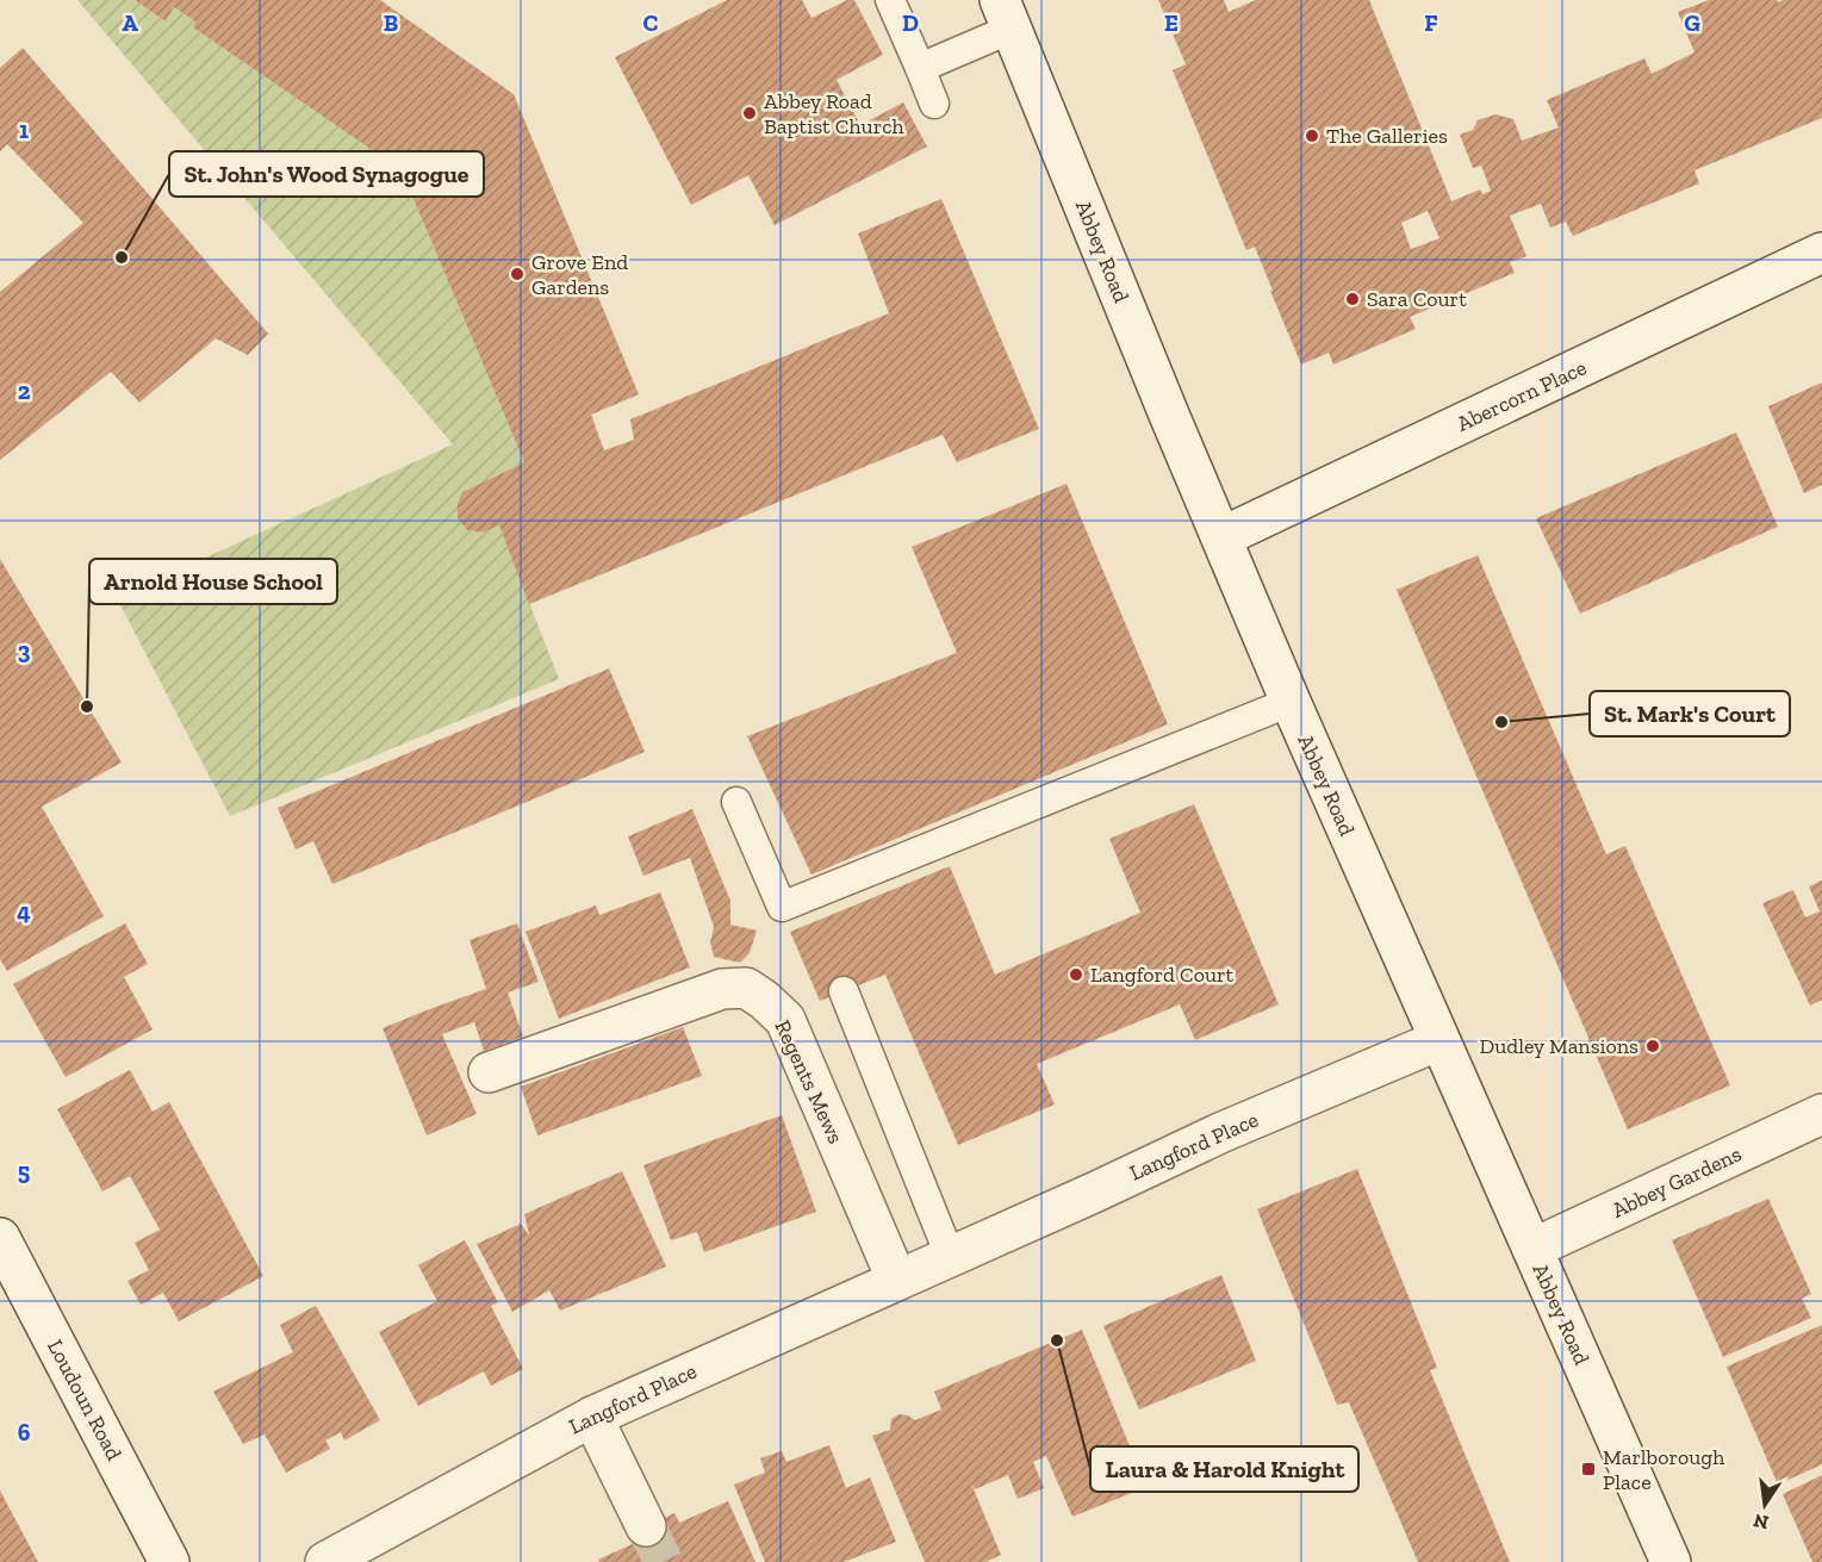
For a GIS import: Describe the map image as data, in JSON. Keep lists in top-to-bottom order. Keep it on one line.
{"streets":{"street":["Abbey Road","Abercorn Place","Regents Mews","Langford Place","Abbey Gardens","Loudoun Road"]},"crossings":[["Abbey Road","Abercorn Place"],["Abbey Road","Langford Place"],["Abbey Road","Abbey Gardens"],["Regents Mews","Langford Place"]],"places":{"other":["Abbey Road Baptist Church","The Galleries","St. John's Wood Synagogue","Grove End Gardens","Sara Court","Arnold House School","St. Mark's Court","Langford Court","Dudley Mansions","Laura & Harold Knight"],"transit":["Marlborough Place"]},"north":"bottom","grid":{"columns":["A","B","C","D","E","F","G"],"rows":["1","2","3","4","5","6"]}}
